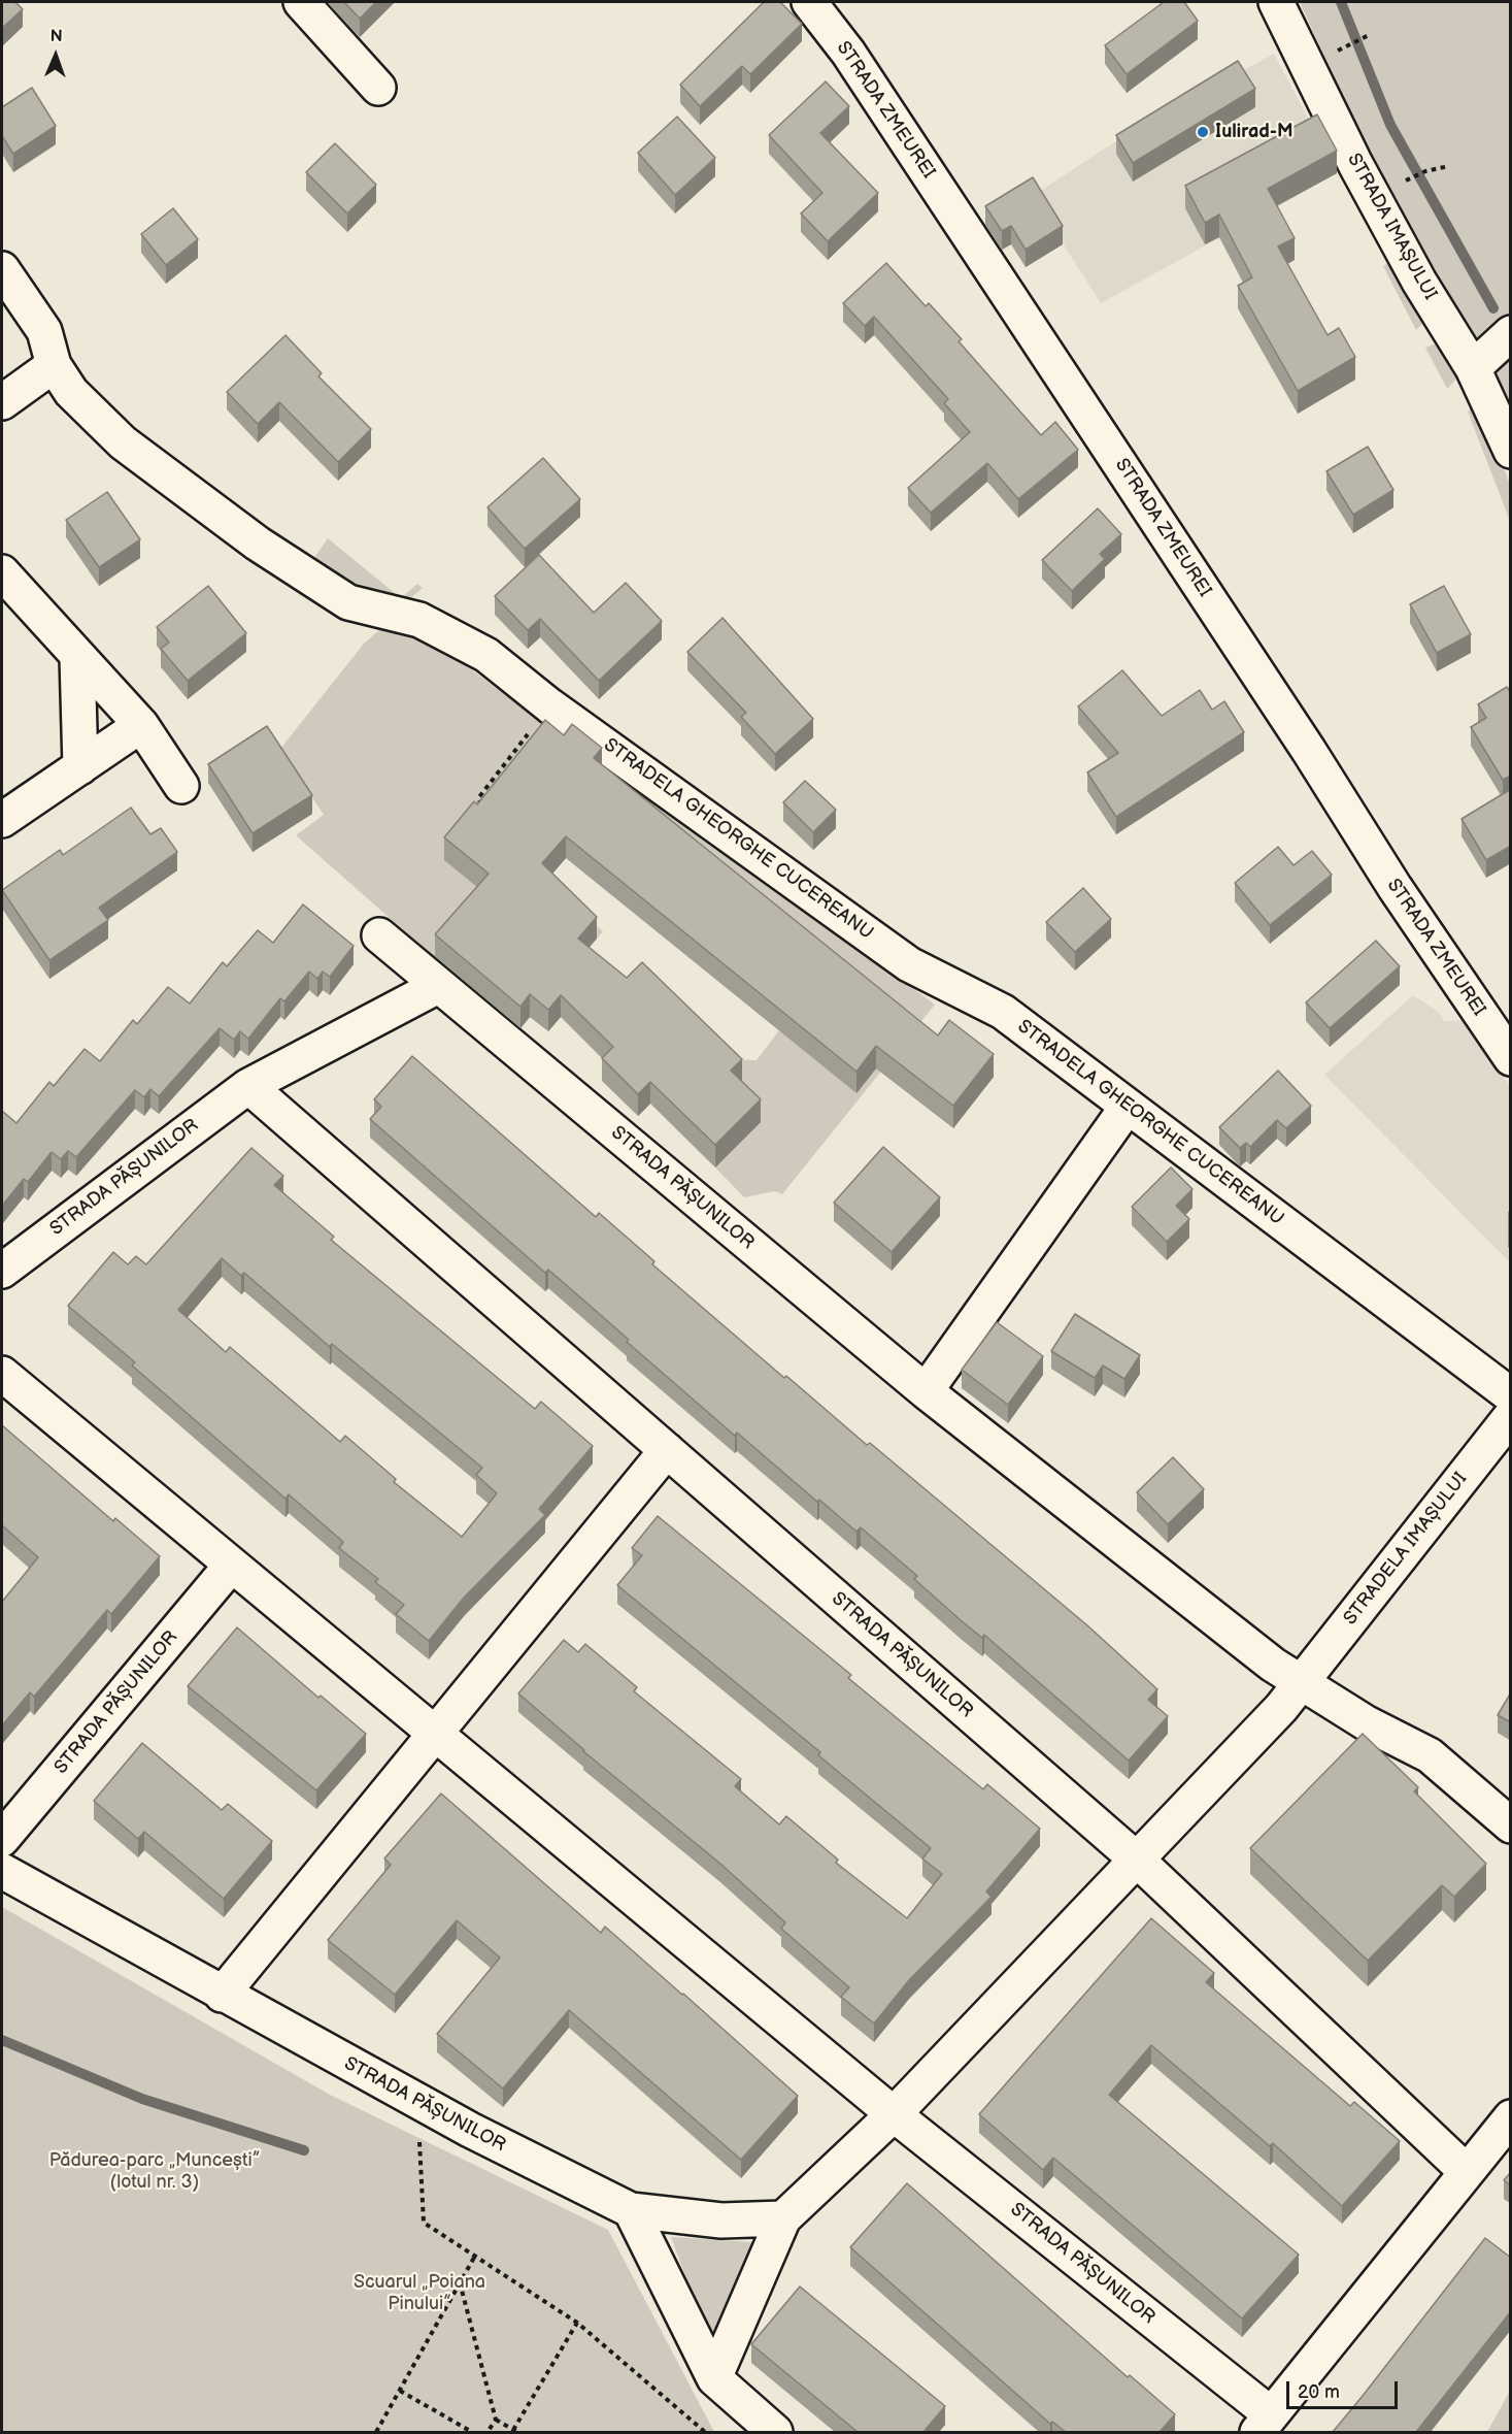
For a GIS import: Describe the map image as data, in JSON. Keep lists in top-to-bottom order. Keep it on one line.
{"streets":{"street":["STRADA ZMEUREI","STRADA IMAȘULUI","STRADELA GHEORGHE CUCEREANU","STRADA PĂȘUNILOR","STRADELA IMAȘULUI"]},"crossings":[["STRADA PĂȘUNILOR","STRADELA IMAȘULUI"]],"parks":["Pădurea-parc „Muncești” (lotul nr. 3)","Scuarul „Poiana Pinului”"],"places":["Iulirad-M"],"scale_bar":"20 m","north":"top"}
